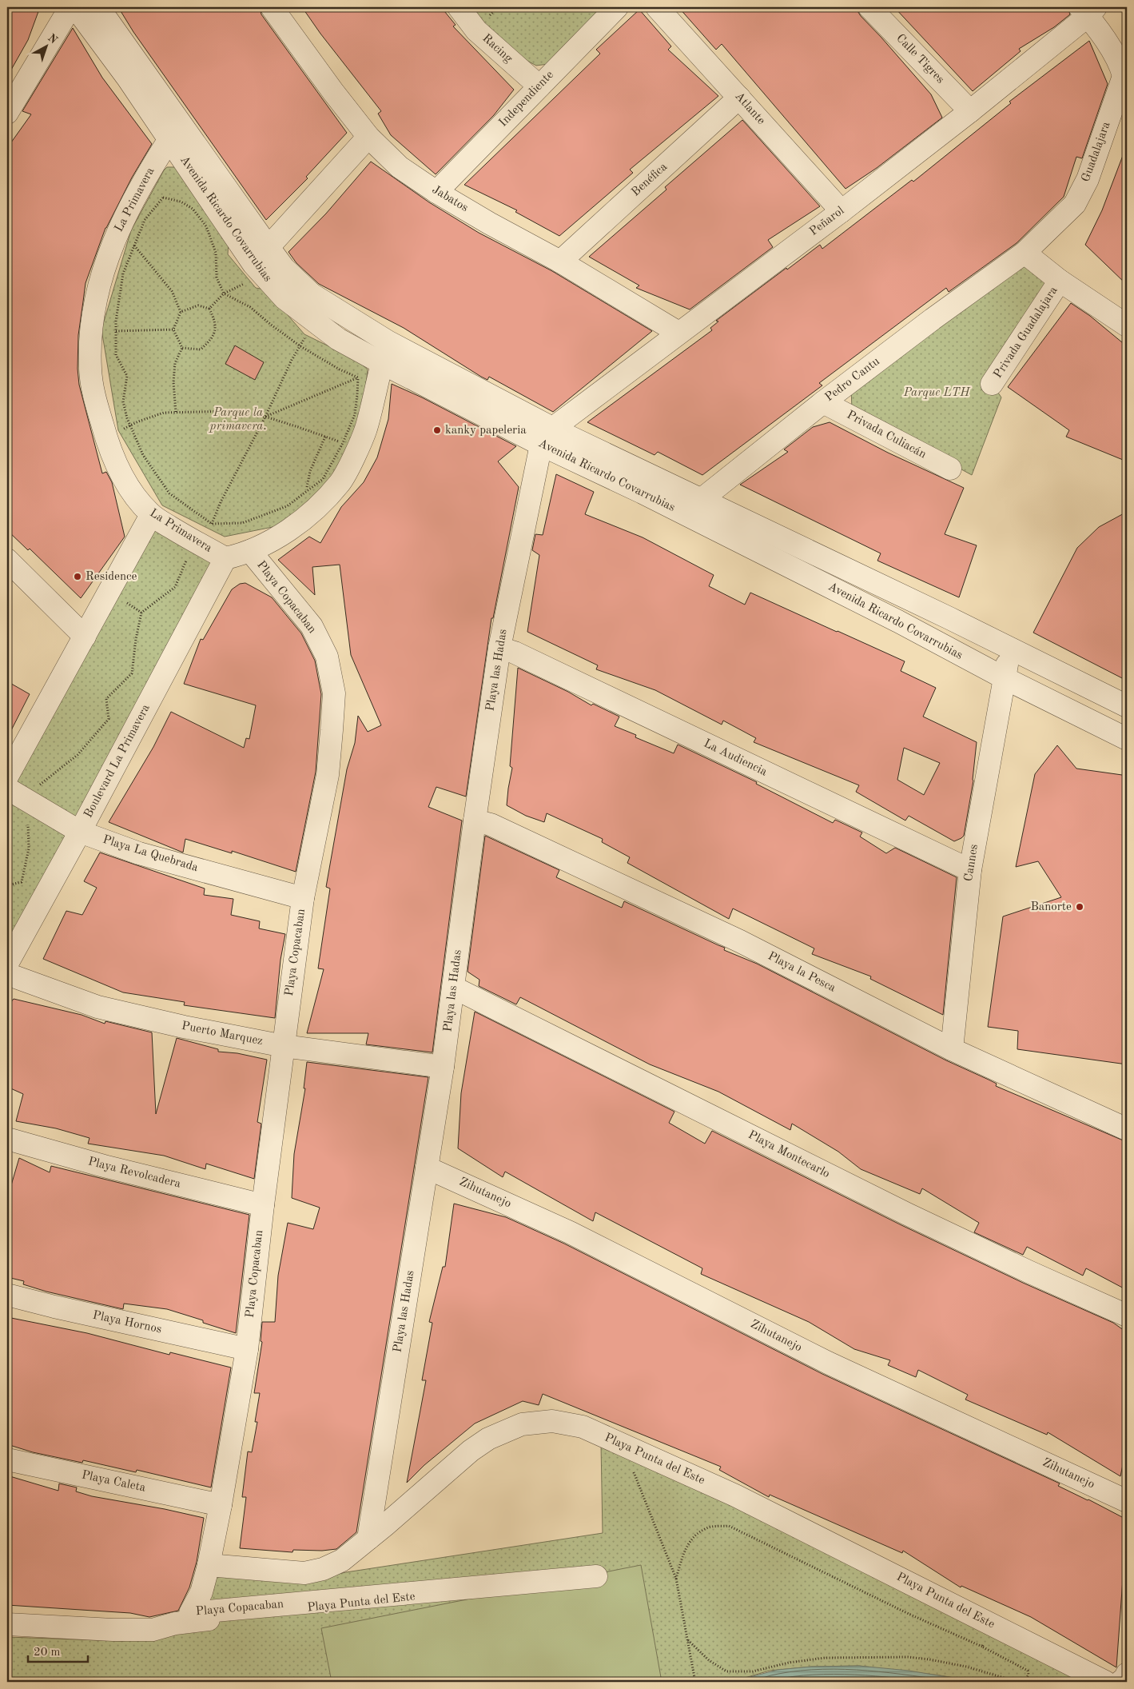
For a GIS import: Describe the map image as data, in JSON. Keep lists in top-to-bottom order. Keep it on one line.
{"streets":{"street":["Racing","Calle Tigres","Independiente","Atlante","Guadalajara","Benéfica","Jabatos","La Primavera","Avenida Ricardo Covarrubias","Peñarol","Privada Guadalajara","Pedro Cantu","Privada Culiacán","Playa Copacaban","Playa las Hadas","La Audiencia","Boulevard La Primavera","Playa La Quebrada","Cannes","Playa la Pesca","Puerto Marquez","Playa Montecarlo","Playa Revolcadera","Zihutanejo","Playa Hornos","Playa Punta del Este","Playa Caleta"]},"crossings":[["Racing","Independiente"],["Calle Tigres","Peñarol"],["Independiente","Jabatos"],["Atlante","Benéfica"],["Atlante","Peñarol"],["Guadalajara","Peñarol"],["Guadalajara","Pedro Cantu"],["Benéfica","Jabatos"],["Jabatos","Peñarol"],["La Primavera","Avenida Ricardo Covarrubias"],["La Primavera","Playa Copacaban"],["La Primavera","Boulevard La Primavera"],["Avenida Ricardo Covarrubias","Peñarol"],["Avenida Ricardo Covarrubias","Pedro Cantu"],["Avenida Ricardo Covarrubias","Playa las Hadas"],["Avenida Ricardo Covarrubias","Cannes"],["Peñarol","Playa las Hadas"],["Pedro Cantu","Privada Culiacán"],["Playa Copacaban","Playa La Quebrada"],["Playa Copacaban","Puerto Marquez"],["Playa Copacaban","Playa Revolcadera"],["Playa Copacaban","Playa Hornos"],["Playa Copacaban","Playa Punta del Este"],["Playa Copacaban","Playa Caleta"],["Playa las Hadas","La Audiencia"],["Playa las Hadas","Playa la Pesca"],["Playa las Hadas","Puerto Marquez"],["Playa las Hadas","Playa Montecarlo"],["Playa las Hadas","Zihutanejo"],["Playa las Hadas","Playa Punta del Este"],["La Audiencia","Cannes"],["Boulevard La Primavera","Playa La Quebrada"],["Cannes","Playa la Pesca"]],"parks":["Parque LTH","Parque la primavera."],"places":["kanky papeleria","Residence","Banorte"],"scale_bar":"20 m","north":"top right"}
